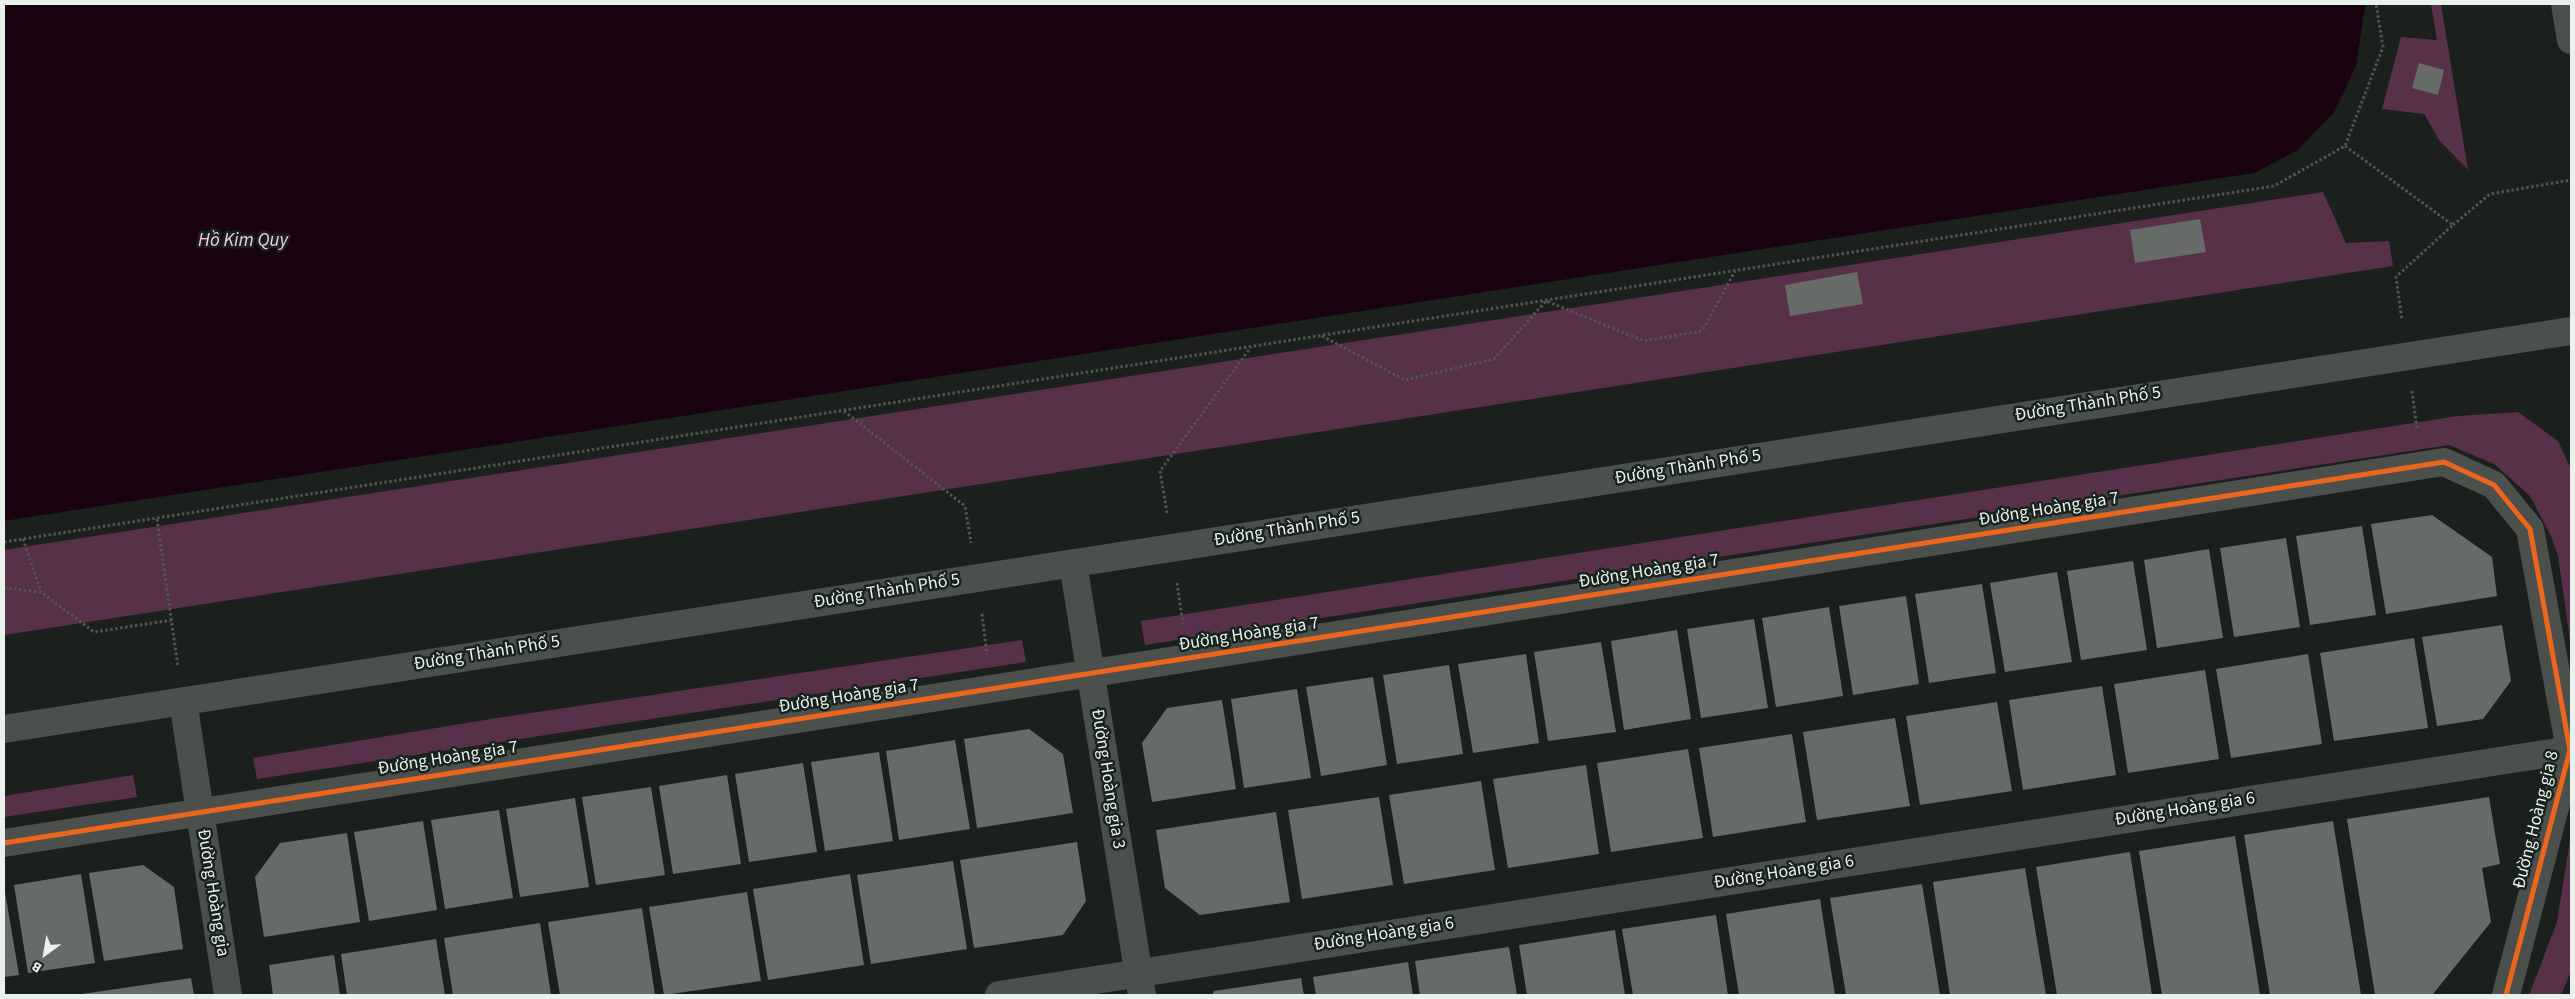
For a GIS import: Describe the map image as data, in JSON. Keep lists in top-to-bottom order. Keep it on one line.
{"streets":{"street":["Đường Thành Phố 5","Đường Hoàng gia 7","Đường Hoàng gia 3","Đường Hoàng gia 6","Đường Hoàng gia 8","Đường Hoàng gia"]},"crossings":[["Đường Thành Phố 5","Đường Hoàng gia 3"],["Đường Thành Phố 5","Đường Hoàng gia"],["Đường Hoàng gia 7","Đường Hoàng gia 3"],["Đường Hoàng gia 7","Đường Hoàng gia 8"],["Đường Hoàng gia 7","Đường Hoàng gia"],["Đường Hoàng gia 3","Đường Hoàng gia 6"],["Đường Hoàng gia 6","Đường Hoàng gia 8"]],"water":["Hồ Kim Quy"],"north":"bottom left"}
